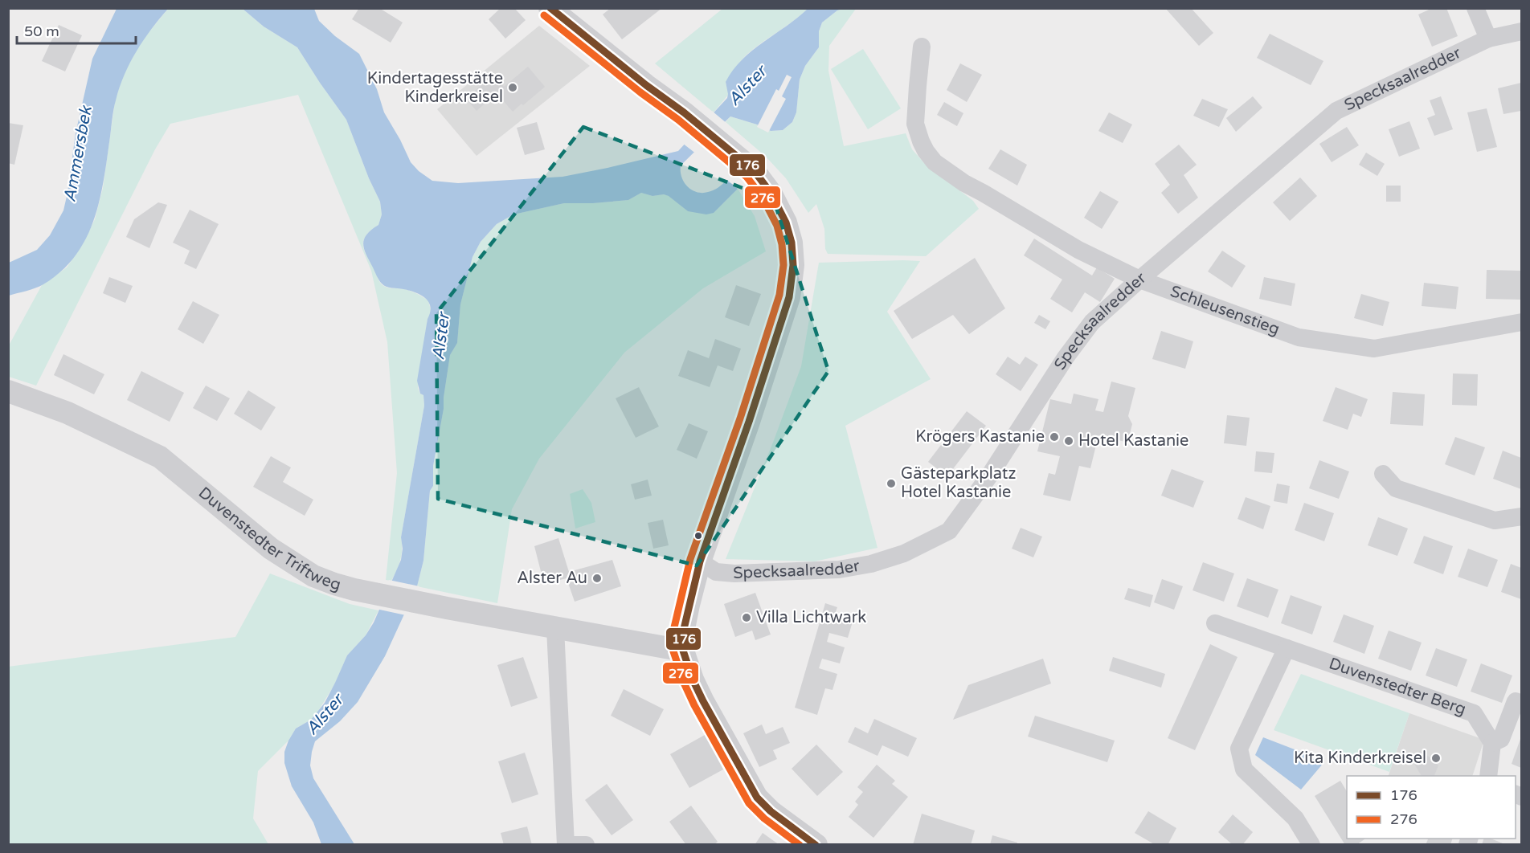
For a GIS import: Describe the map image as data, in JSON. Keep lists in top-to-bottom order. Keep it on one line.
{"streets":{"street":["Specksaalredder","Schleusenstieg","Duvenstedter Triftweg","Duvenstedter Berg"]},"crossings":[["Specksaalredder","Schleusenstieg"]],"water":["Alster","Ammersbek"],"places":["Kindertagesstätte Kinderkreisel","Krögers Kastanie","Hotel Kastanie","Gästeparkplatz Hotel Kastanie","Alster Au","Villa Lichtwark","Kita Kinderkreisel"],"lines":["transit line 176","transit line 276"],"legend":["176","276"],"scale_bar":"50 m"}
